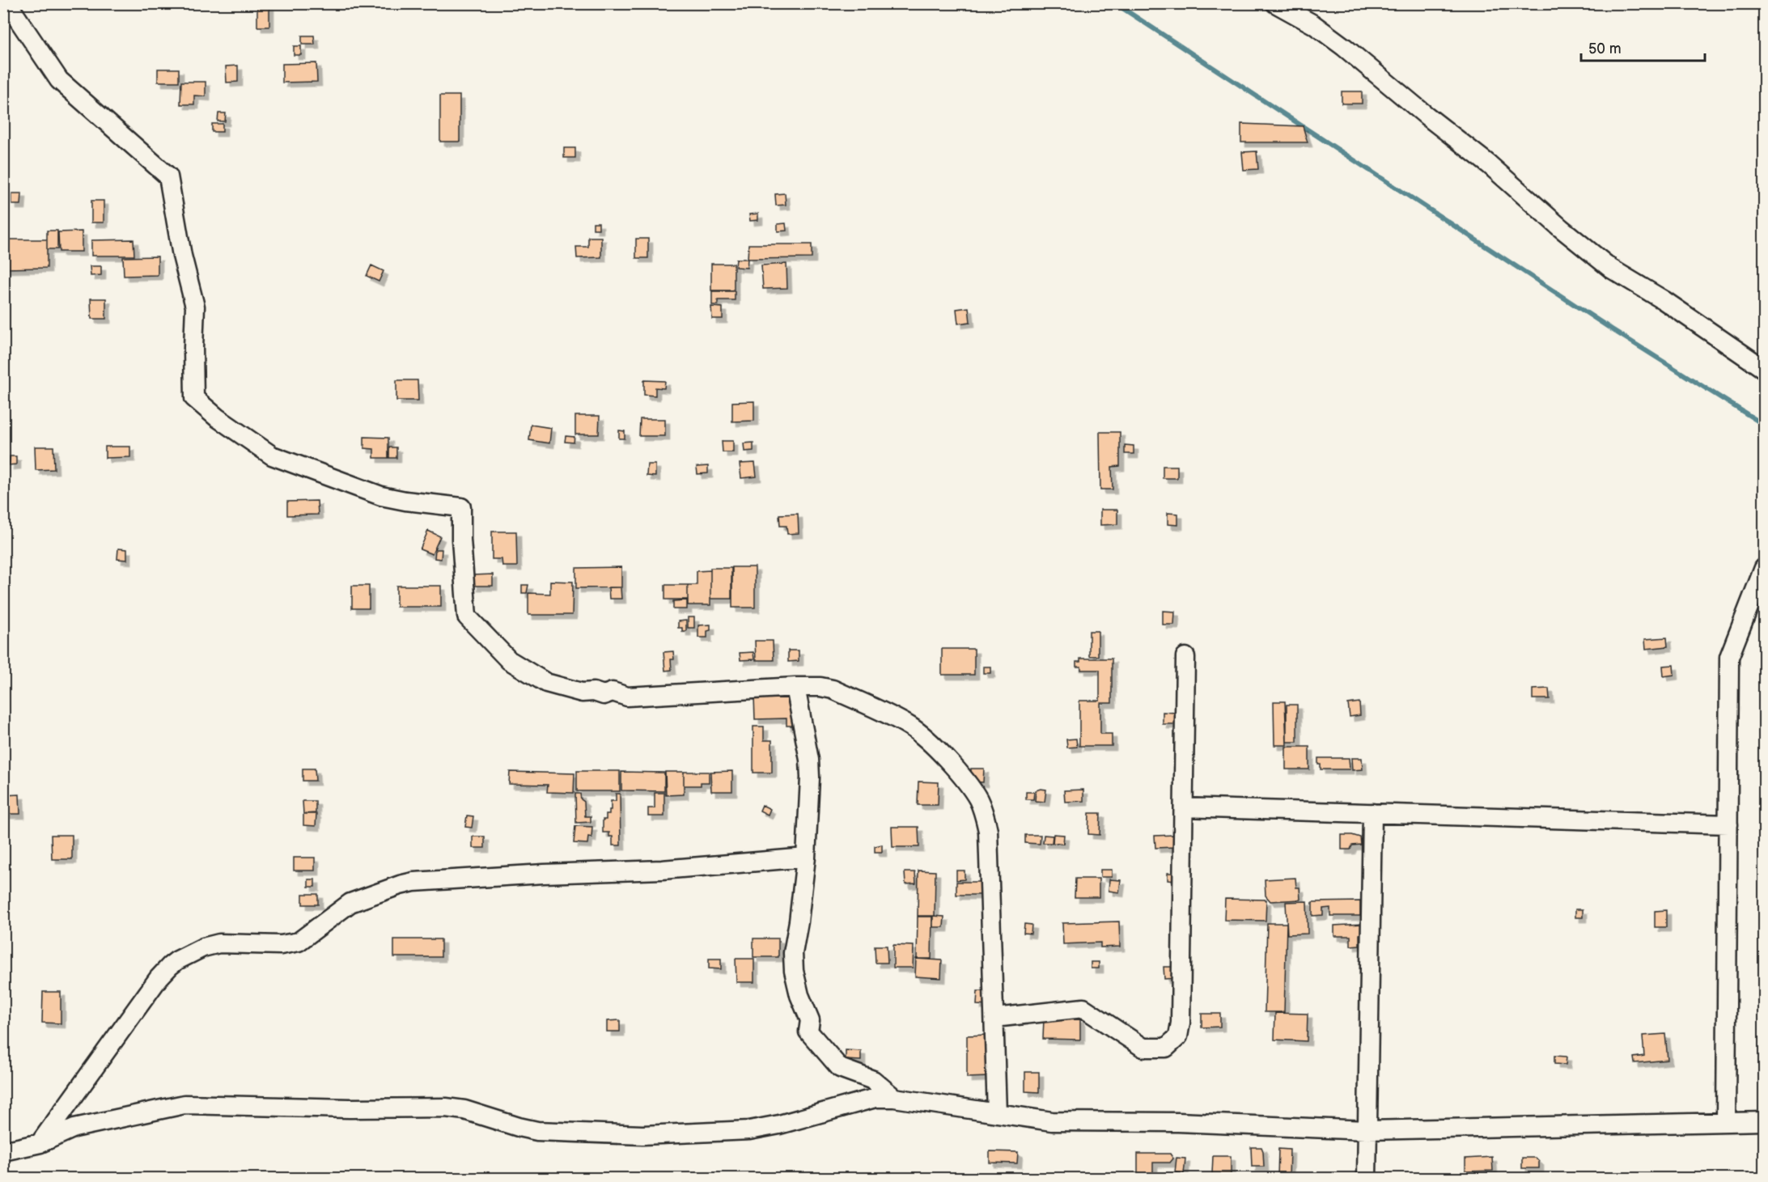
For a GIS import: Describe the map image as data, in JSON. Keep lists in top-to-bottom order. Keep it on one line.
{"scale_bar":"50 m"}
